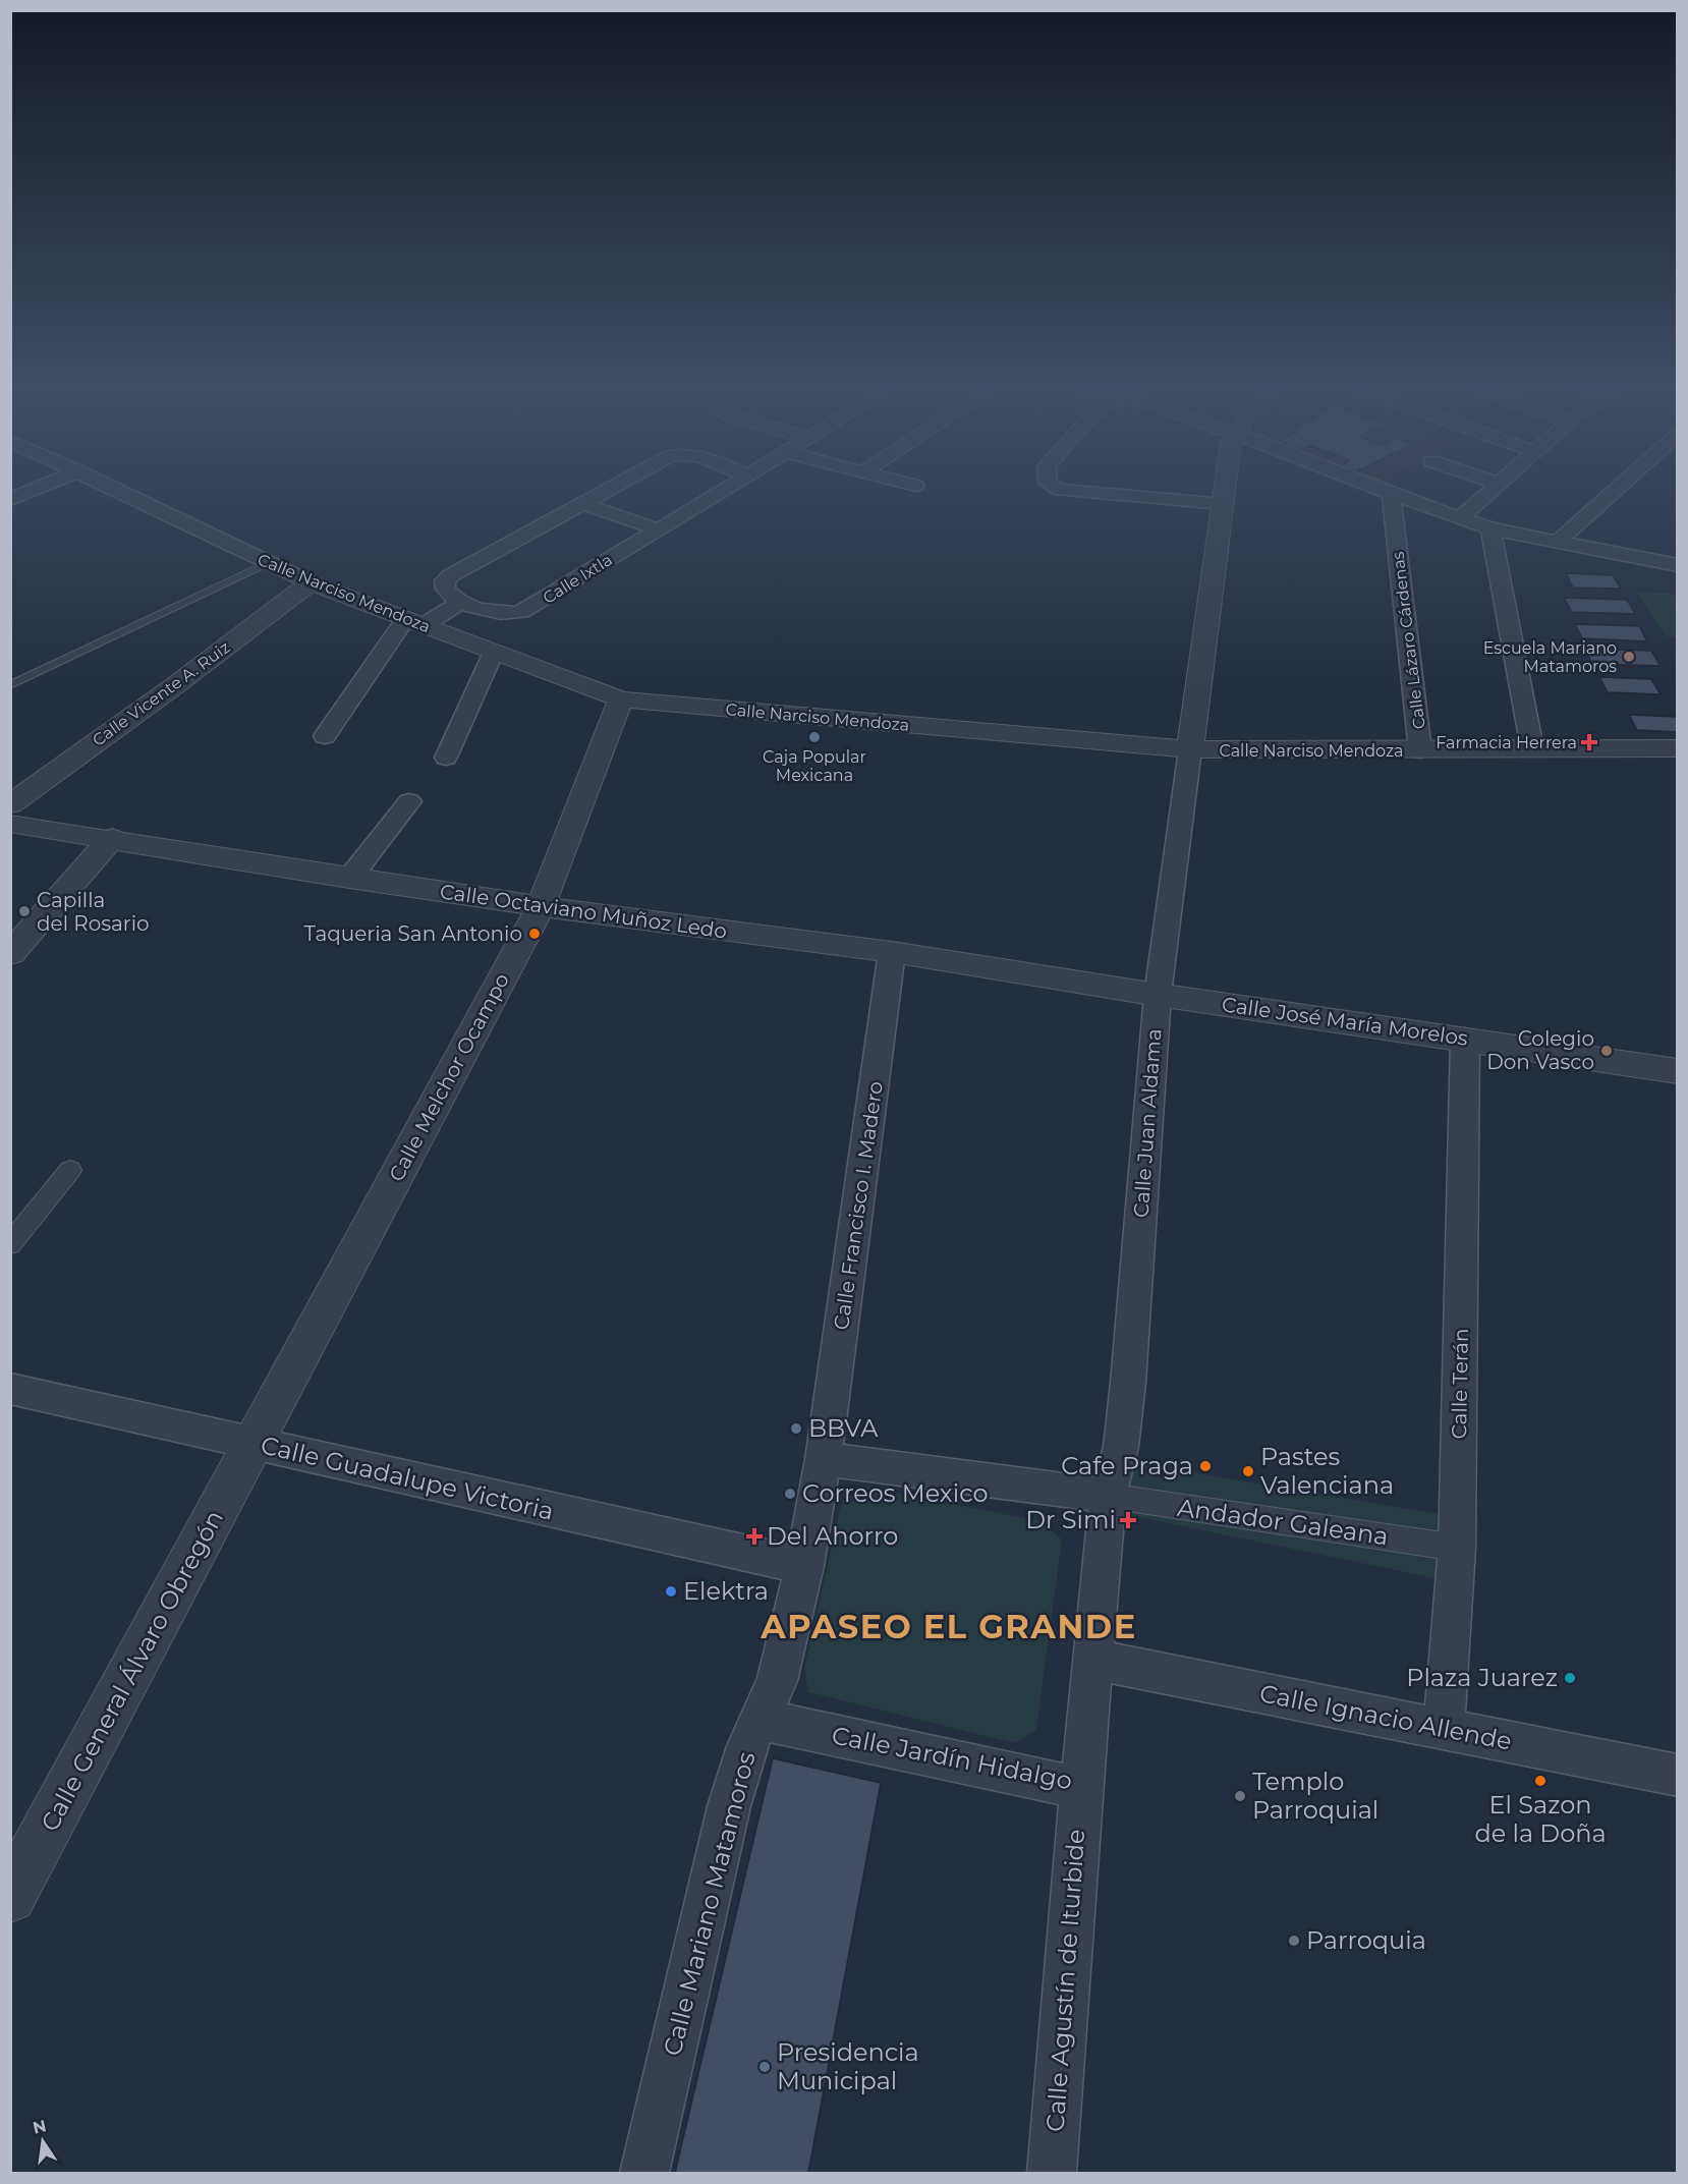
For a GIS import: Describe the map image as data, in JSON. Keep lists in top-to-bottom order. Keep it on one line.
{"streets":{"street":["Calle Ixtla","Calle Narciso Mendoza","Calle Lázaro Cárdenas","Calle Vicente A. Ruiz","Calle Octaviano Muñoz Ledo","Calle José María Morelos","Calle Melchor Ocampo","Calle Juan Aldama","Calle Francisco I. Madero","Calle Terán","Calle Guadalupe Victoria","Andador Galeana","Calle General Álvaro Obregón","Calle Ignacio Allende","Calle Jardín Hidalgo","Calle Mariano Matamoros","Calle Agustín de Iturbide"]},"crossings":[["Calle Narciso Mendoza","Calle Lázaro Cárdenas"],["Calle Narciso Mendoza","Calle Vicente A. Ruiz"],["Calle Narciso Mendoza","Calle Melchor Ocampo"],["Calle Narciso Mendoza","Calle Juan Aldama"],["Calle Octaviano Muñoz Ledo","Calle José María Morelos"],["Calle Octaviano Muñoz Ledo","Calle Melchor Ocampo"],["Calle Octaviano Muñoz Ledo","Calle Juan Aldama"],["Calle Octaviano Muñoz Ledo","Calle Francisco I. Madero"],["Calle José María Morelos","Calle Juan Aldama"],["Calle José María Morelos","Calle Terán"],["Calle Melchor Ocampo","Calle Guadalupe Victoria"],["Calle Melchor Ocampo","Calle General Álvaro Obregón"],["Calle Juan Aldama","Andador Galeana"],["Calle Juan Aldama","Calle Jardín Hidalgo"],["Calle Francisco I. Madero","Calle Mariano Matamoros"],["Calle Terán","Andador Galeana"],["Calle Terán","Calle Ignacio Allende"],["Calle Guadalupe Victoria","Calle General Álvaro Obregón"],["Calle Guadalupe Victoria","Calle Mariano Matamoros"],["Andador Galeana","Calle Jardín Hidalgo"],["Calle Ignacio Allende","Calle Jardín Hidalgo"],["Calle Jardín Hidalgo","Calle Mariano Matamoros"],["Calle Jardín Hidalgo","Calle Agustín de Iturbide"]],"districts":["APASEO EL GRANDE"],"places":{"other":["Escuela Mariano Matamoros","Caja Popular Mexicana","Capilla del Rosario","Taqueria San Antonio","Colegio Don Vasco","BBVA","Cafe Praga","Pastes Valenciana","Correos Mexico","Elektra","Plaza Juarez","El Sazon de la Doña","Templo Parroquial","Parroquia","Presidencia Municipal"],"health":["Farmacia Herrera","Dr Simi","Del Ahorro"]},"north":"top"}
